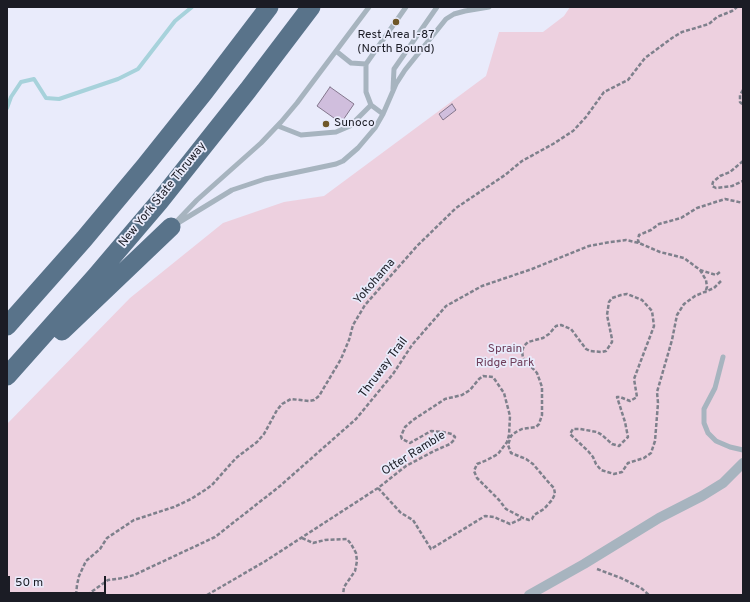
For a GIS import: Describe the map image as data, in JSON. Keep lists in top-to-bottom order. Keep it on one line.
{"streets":{"highway":["New York State Thruway"],"path":["Yokohama","Thruway Trail","Otter Ramble"]},"parks":["Sprain Ridge Park"],"places":["Rest Area I-87 (North Bound)","Sunoco"],"scale_bar":"50 m"}
